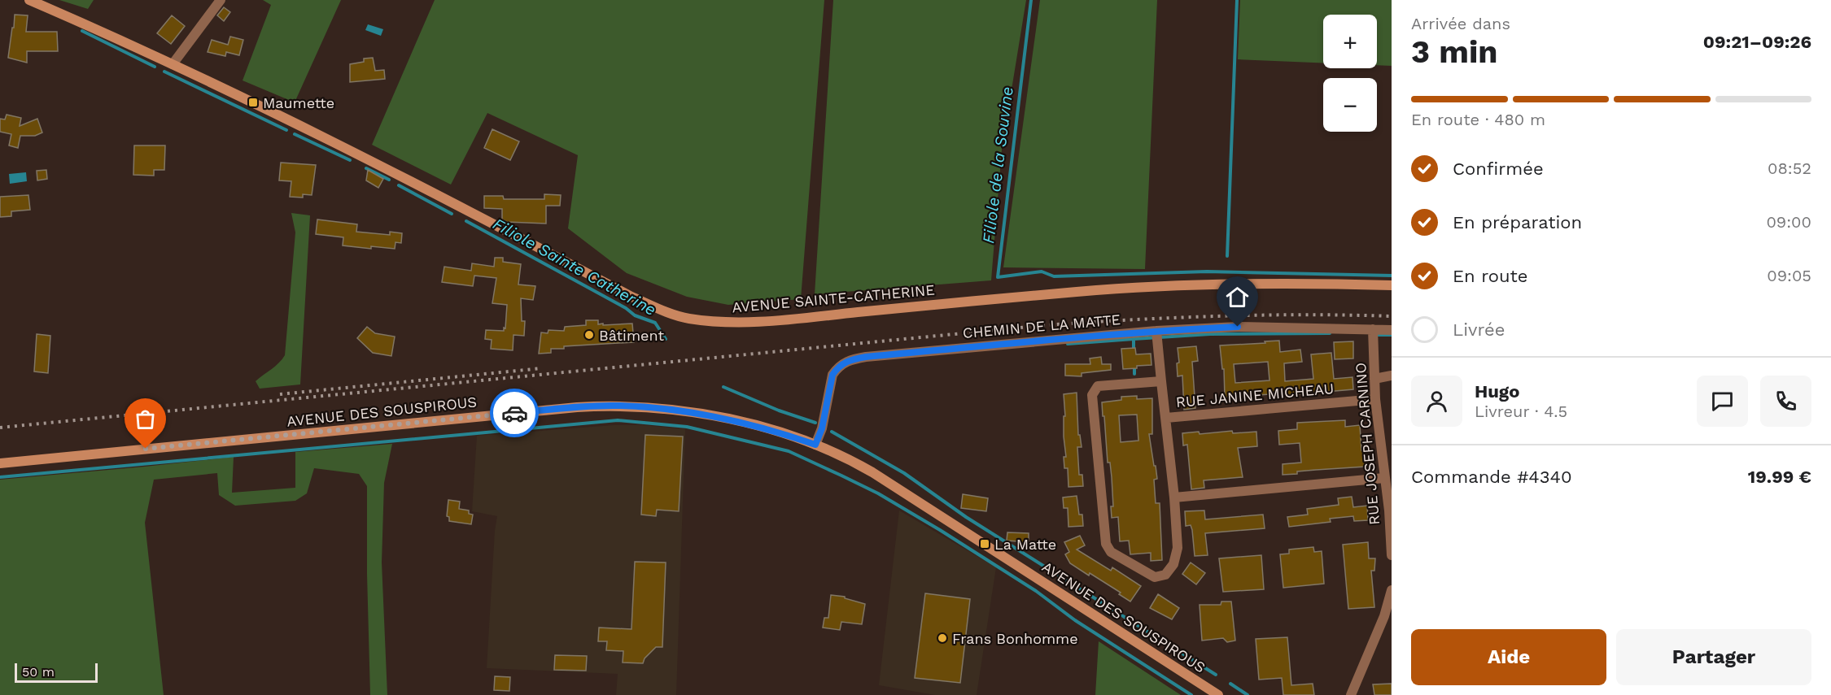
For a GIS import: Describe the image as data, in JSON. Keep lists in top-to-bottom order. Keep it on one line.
{"streets":{"main road":["AVENUE SAINTE-CATHERINE","AVENUE DES SOUSPIROUS"],"street":["CHEMIN DE LA MATTE","RUE JANINE MICHEAU","RUE JOSEPH CARNINO"]},"crossings":[["CHEMIN DE LA MATTE","AVENUE DES SOUSPIROUS"],["CHEMIN DE LA MATTE","RUE JOSEPH CARNINO"],["RUE JANINE MICHEAU","RUE JOSEPH CARNINO"]],"water":["Filiole de la Souvine","Filiole Sainte Catherine"],"places":{"transit":["Maumette","La Matte"],"other":["Bâtiment","Frans Bonhomme"]},"scale_bar":"50 m","page":{"heading":["3 min","Arrivée dans","09:21–09:26"],"panel":["Hugo","Livreur · 4.5","Commande #4340","19.99 €"],"map_buttons":["+","−"],"bar":"En route · 480 m","list":[["Confirmée","08:52"],["En préparation","09:00"],["En route","09:05"],"Livrée"],"buttons":["Aide","Partager"],"scale":"50 m"}}
